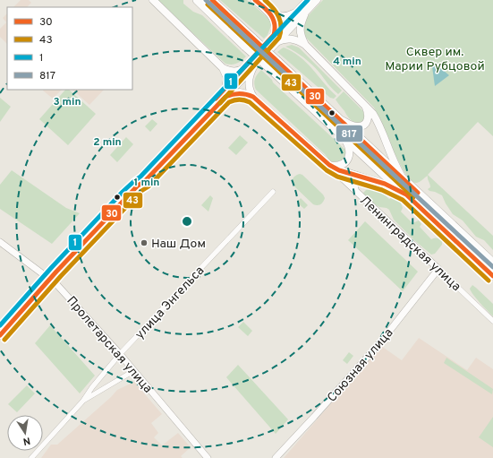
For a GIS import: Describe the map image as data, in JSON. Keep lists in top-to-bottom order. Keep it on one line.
{"streets":{"street":["Ленинградская улица","улица Энгельса","Пролетарская улица","Союзная улица"]},"crossings":[["Ленинградская улица","Союзная улица"],["улица Энгельса","Пролетарская улица"]],"parks":["Сквер им. Марии Рубцовой"],"places":["Наш Дом"],"lines":["transit line 30","transit line 43","transit line 1","transit line 817"],"legend":["30","43","1","817"],"north":"bottom","rings":["4 min","3 min","2 min","1 min"]}
